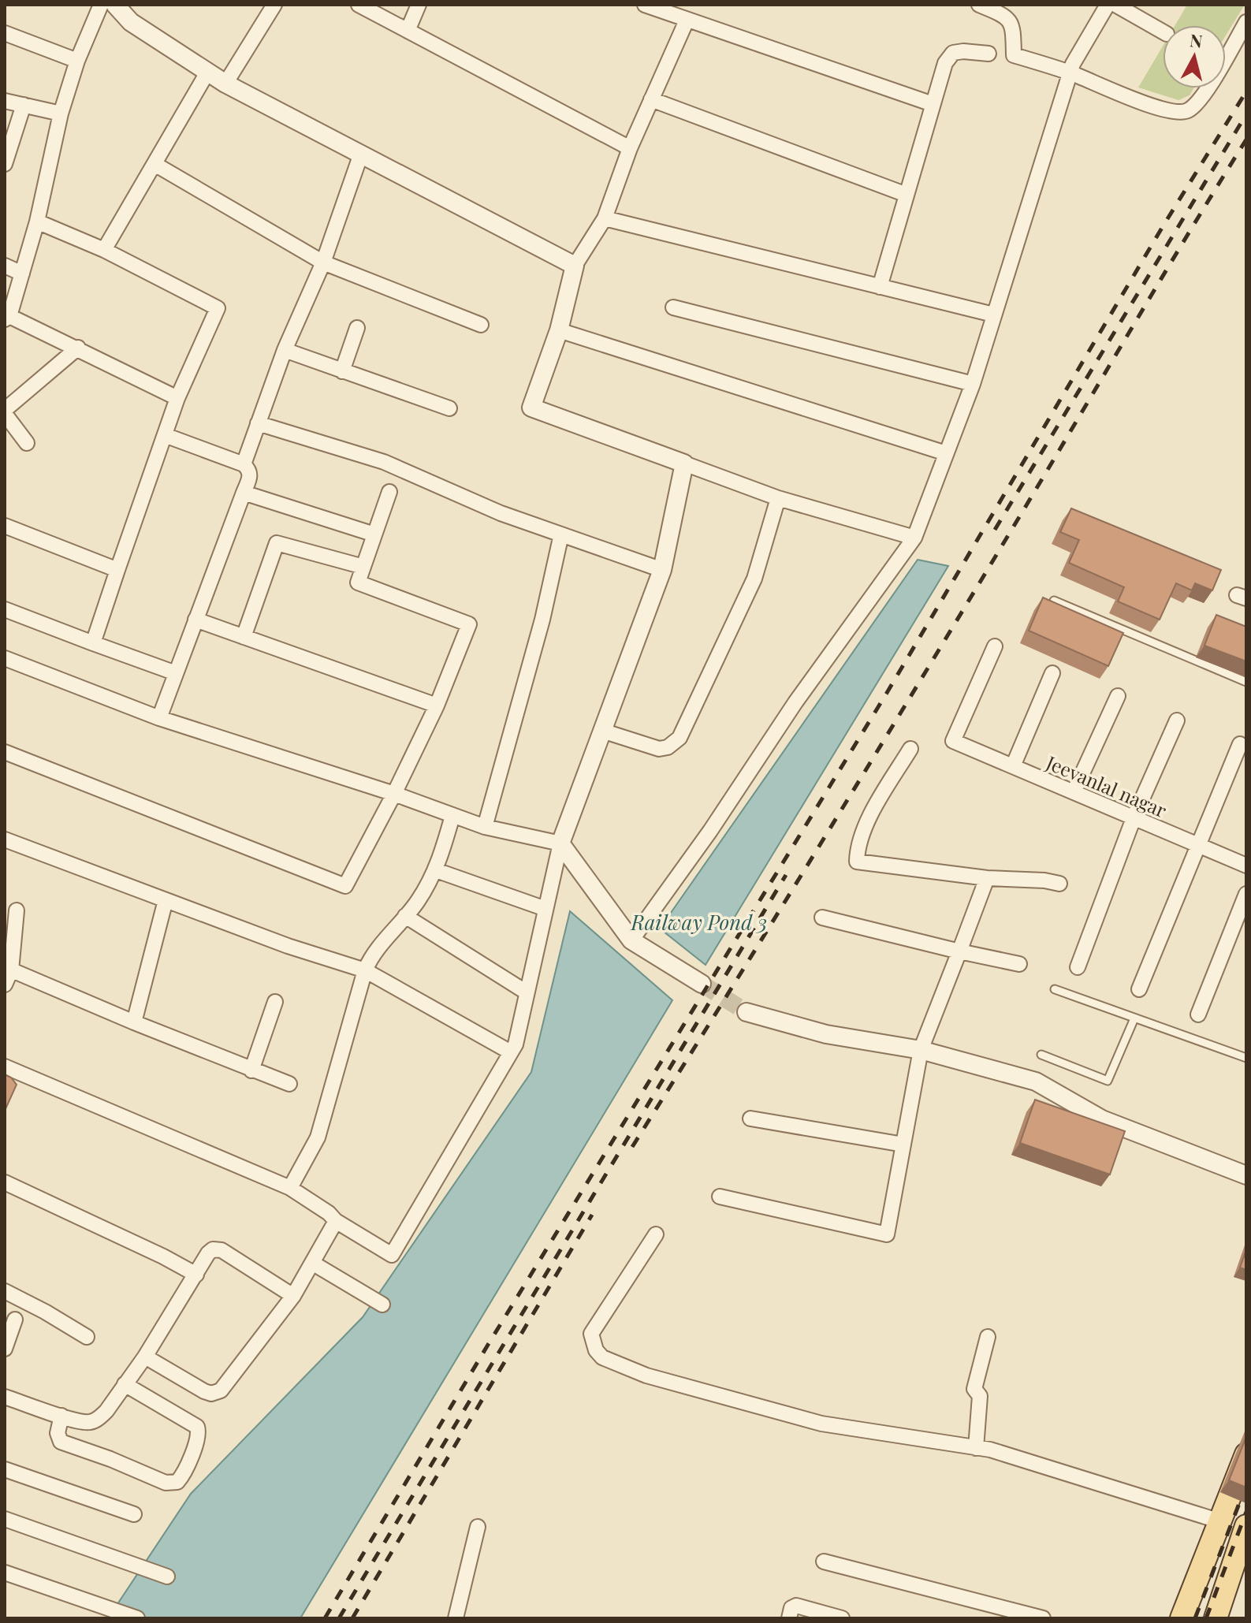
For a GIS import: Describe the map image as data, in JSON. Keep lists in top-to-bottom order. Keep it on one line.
{"streets":{"street":["Jeevanlal nagar"]},"water":["Railway Pond 3"],"north":"top"}
